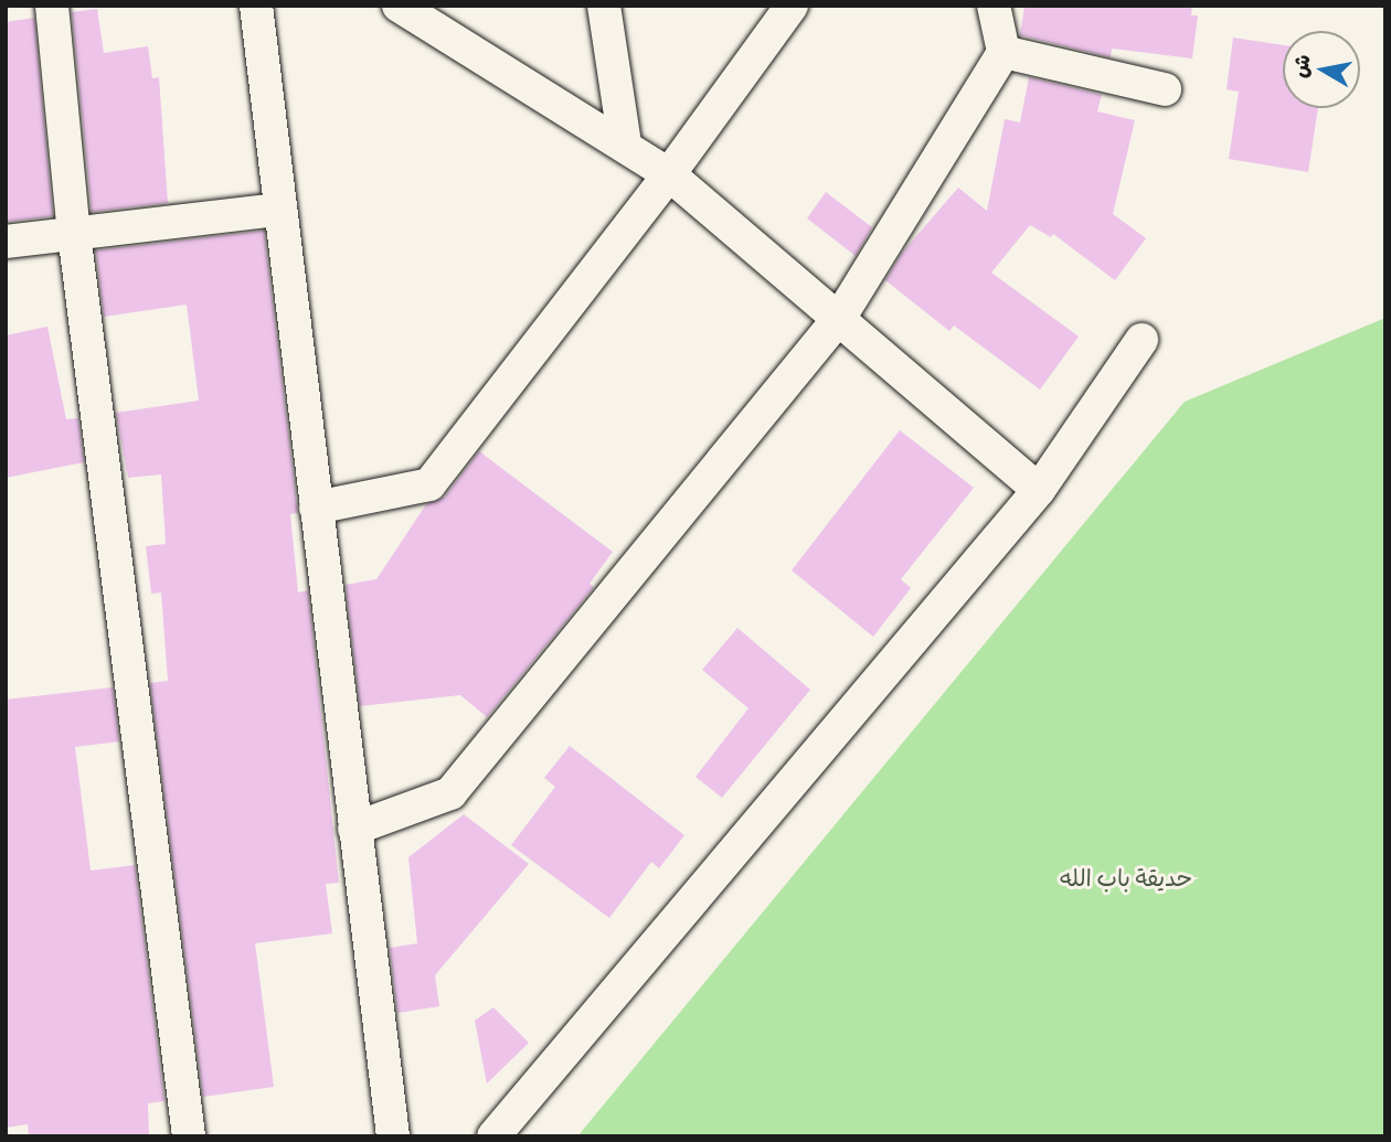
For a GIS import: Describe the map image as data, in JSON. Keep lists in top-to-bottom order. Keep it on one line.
{"parks":["حديقة باب الله"],"north":"left"}
